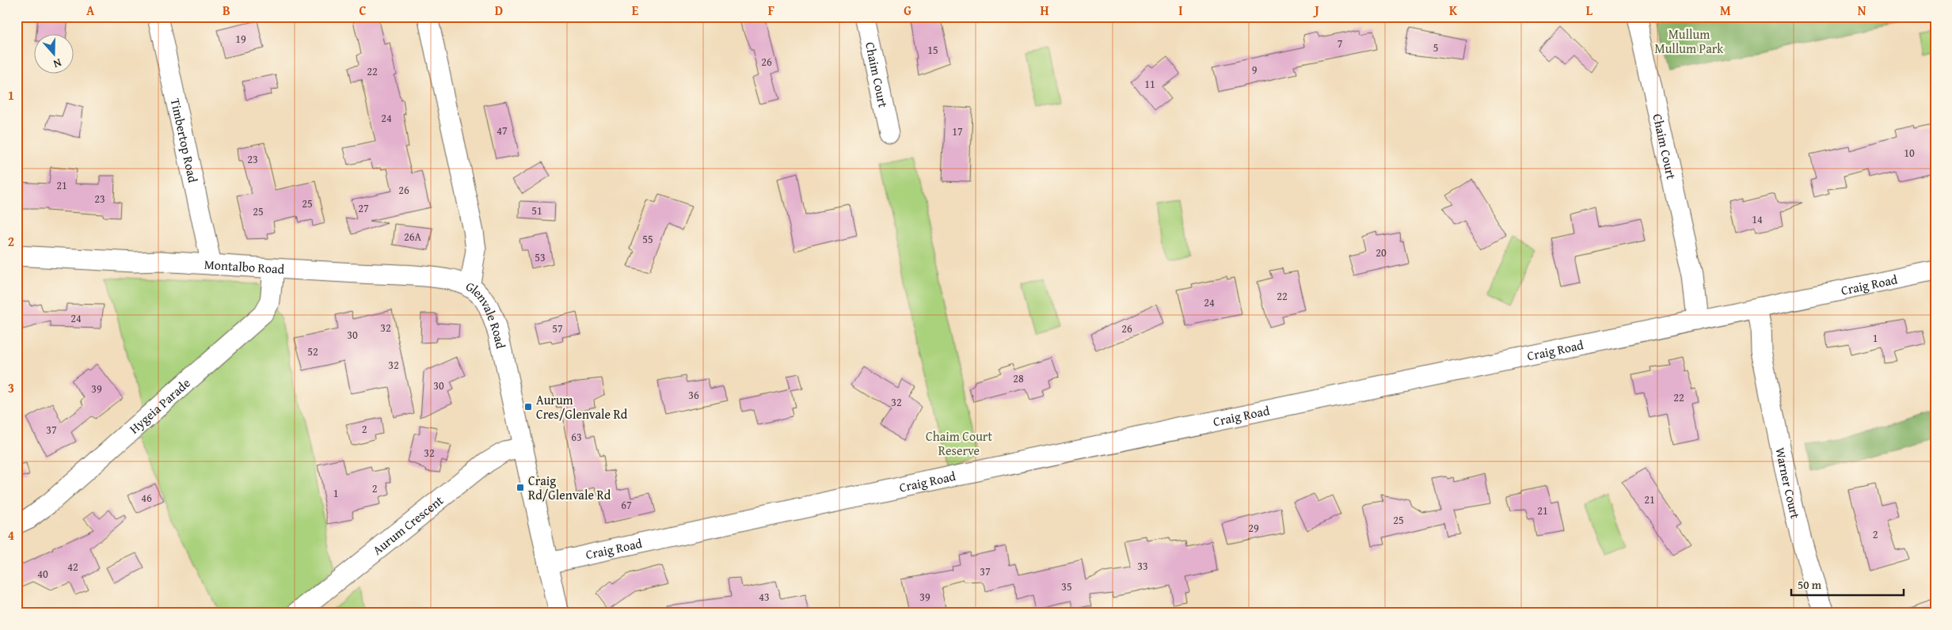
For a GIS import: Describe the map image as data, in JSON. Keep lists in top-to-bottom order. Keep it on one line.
{"streets":{"street":["Chaim Court","Timbertop Road","Montalbo Road","Craig Road","Glenvale Road","Hygeia Parade","Warner Court","Aurum Crescent"]},"crossings":[["Chaim Court","Craig Road"],["Timbertop Road","Montalbo Road"],["Montalbo Road","Glenvale Road"],["Montalbo Road","Hygeia Parade"],["Craig Road","Glenvale Road"],["Craig Road","Warner Court"],["Glenvale Road","Aurum Crescent"]],"parks":["Mullum Mullum Park","Chaim Court Reserve"],"places":{"transit":["Aurum Cres/Glenvale Rd","Craig Rd/Glenvale Rd"]},"house_numbers":["19","7","5","15","26","9","22","11","24","47","17","10","23","21","26","23","25","27","51","25","14","26A","55","20","53","22","24","24","32","57","26","30","1","52","32","28","30","39","36","22","32","2","37","63","32","2","1","46","21","67","21","25","29","2","33","42","37","40","35","43","39"],"scale_bar":"50 m","north":"bottom","grid":{"columns":["A","B","C","D","E","F","G","H","I","J","K","L","M","N"],"rows":["1","2","3","4"]}}
